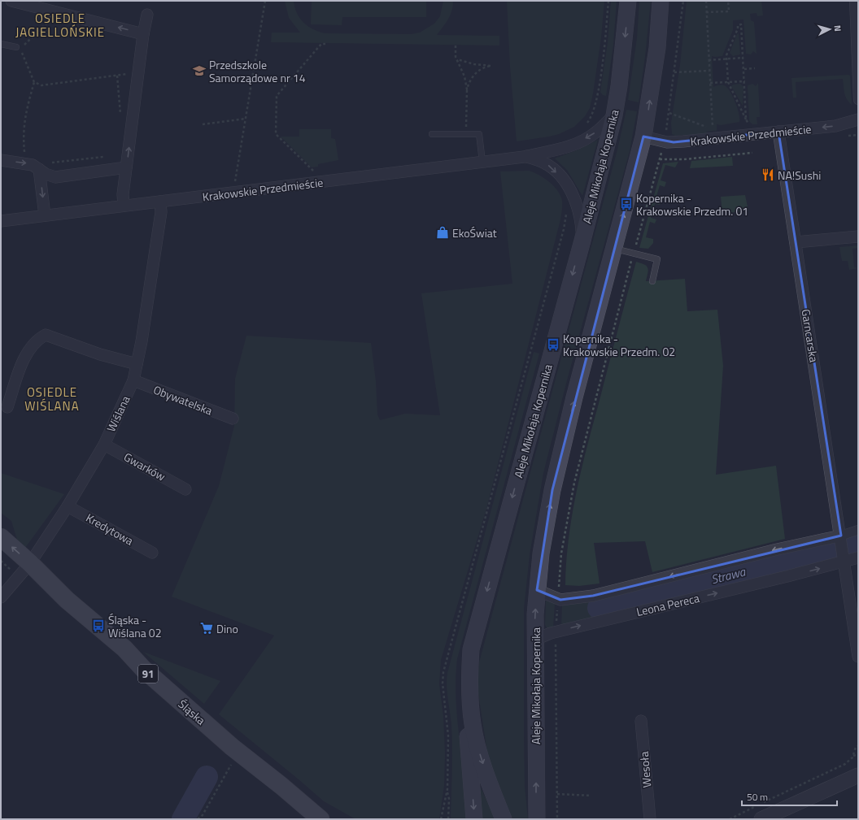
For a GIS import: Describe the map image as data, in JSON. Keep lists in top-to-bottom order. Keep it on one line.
{"streets":{"main road":["Aleje Mikołaja Kopernika","91","Śląska"],"street":["Krakowskie Przedmieście","Garncarska","Obywatelska","Wiślana","Gwarków","Kredytowa","Leona Pereca","Wesoła"]},"crossings":[["Krakowskie Przedmieście","Aleje Mikołaja Kopernika"],["Krakowskie Przedmieście","Garncarska"],["Krakowskie Przedmieście","Wiślana"],["Aleje Mikołaja Kopernika","Leona Pereca"],["Garncarska","Leona Pereca"],["Obywatelska","Wiślana"],["Wiślana","Gwarków"],["Wiślana","Kredytowa"],["Wiślana","Śląska"]],"districts":["OSIEDLE JAGIELLOŃSKIE","OSIEDLE WIŚLANA"],"water":["Strawa"],"places":{"school or university":["Przedszkole Samorządowe nr 14"],"restaurant":["NA!Sushi"],"bus stop":["Kopernika - Krakowskie Przedm. 01","Kopernika - Krakowskie Przedm. 02","Śląska - Wiślana 02"],"shop":["EkoŚwiat"],"supermarket":["Dino"]},"scale_bar":"50 m","north":"right"}
